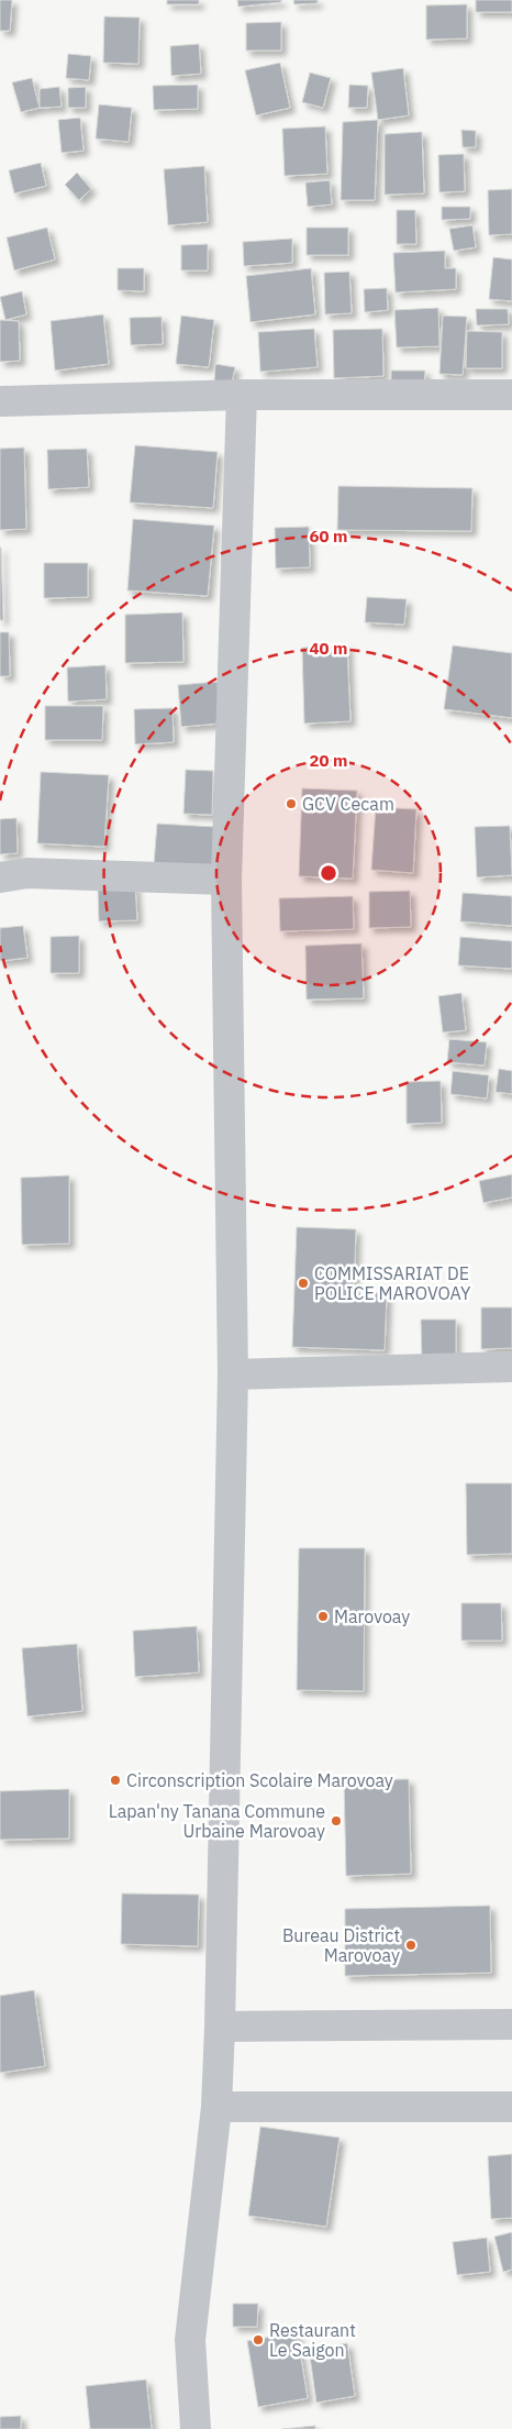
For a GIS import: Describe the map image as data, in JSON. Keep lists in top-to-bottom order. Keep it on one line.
{"places":["GCV Cecam","COMMISSARIAT DE POLICE MAROVOAY","Marovoay","Circonscription Scolaire Marovoay","Lapan'ny Tanana Commune Urbaine Marovoay","Bureau District Marovoay","Restaurant Le Saigon"],"rings":["60 m","40 m","20 m"]}
